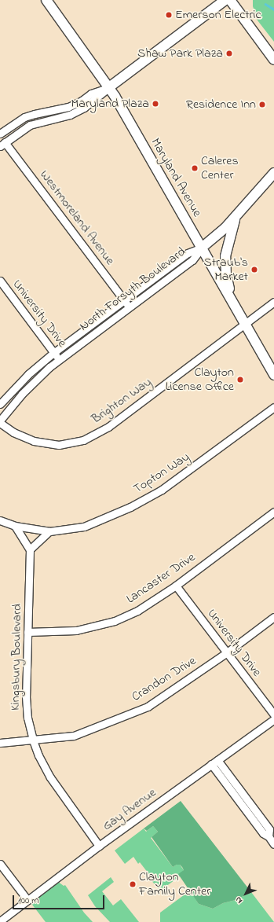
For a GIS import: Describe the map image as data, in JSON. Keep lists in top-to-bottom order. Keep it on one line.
{"streets":{"main road":["Maryland Avenue"],"street":["Westmoreland Avenue","North Forsyth Boulevard","University Drive","Brighton Way","Topton Way","Lancaster Drive","Kingsbury Boulevard","Crandon Drive","Gay Avenue"]},"crossings":[["Maryland Avenue","North Forsyth Boulevard"],["Maryland Avenue","Brighton Way"],["Westmoreland Avenue","North Forsyth Boulevard"],["North Forsyth Boulevard","University Drive"],["North Forsyth Boulevard","Brighton Way"],["University Drive","Lancaster Drive"],["University Drive","Crandon Drive"],["Lancaster Drive","Kingsbury Boulevard"],["Kingsbury Boulevard","Crandon Drive"],["Kingsbury Boulevard","Gay Avenue"]],"places":["Emerson Electric","Shaw Park Plaza","Maryland Plaza","Residence Inn","Caleres Center","Straub's Market","Clayton License Office","Clayton Family Center"],"scale_bar":"100 m","north":"bottom left"}
